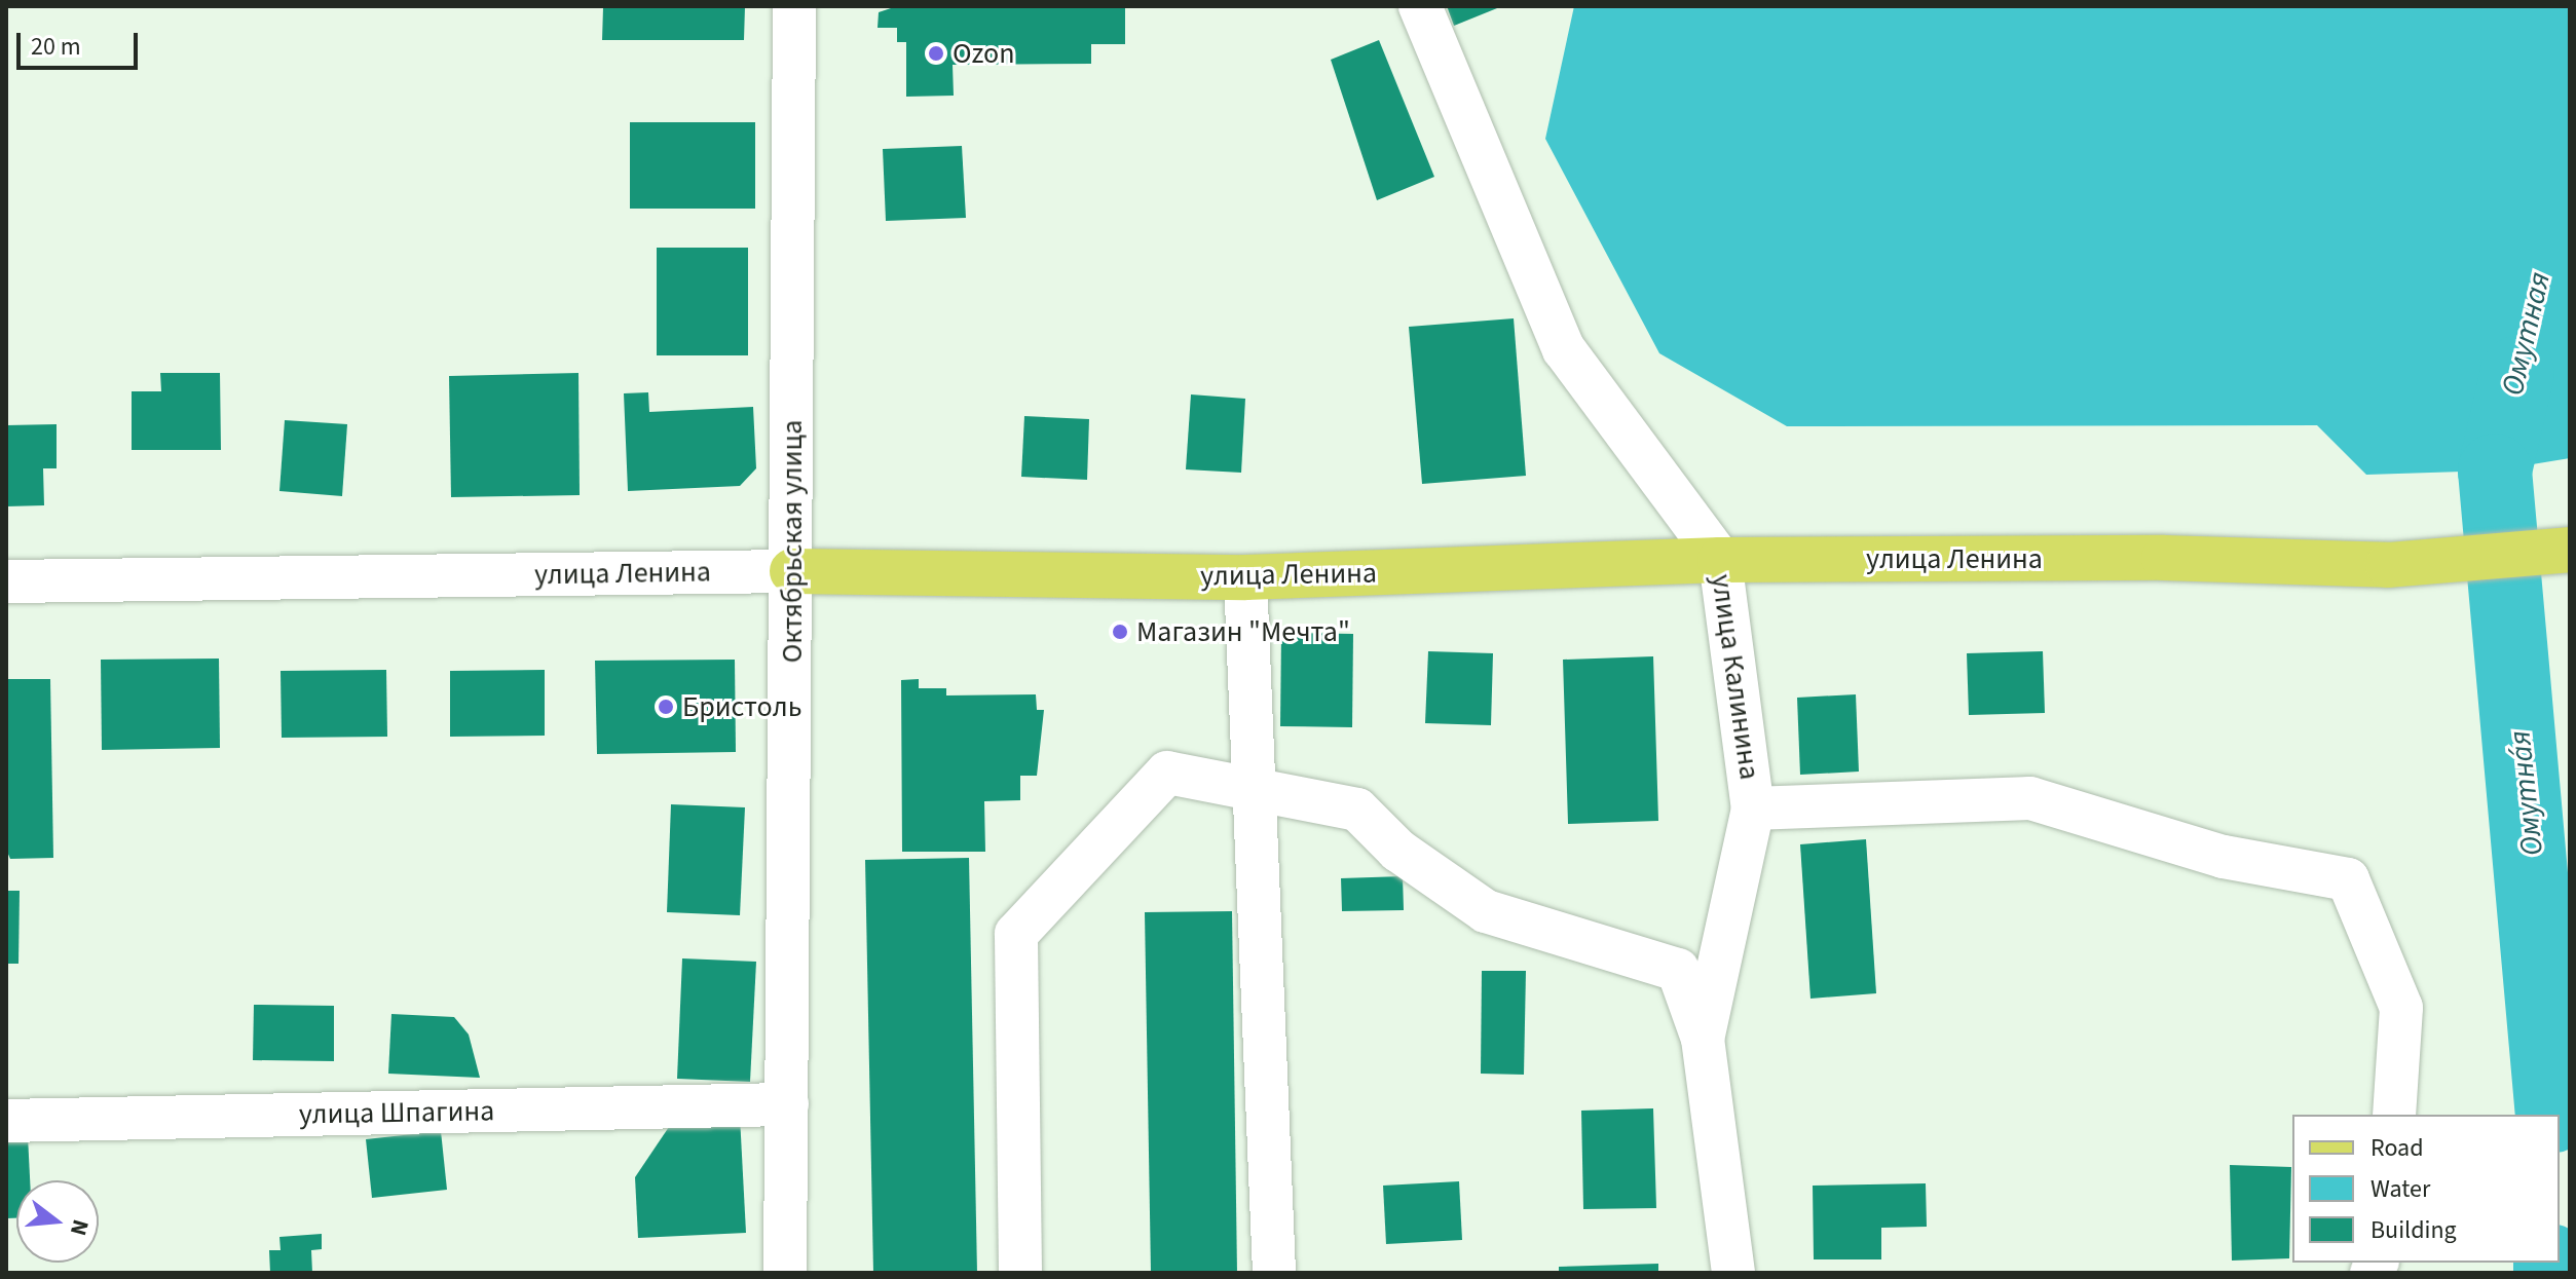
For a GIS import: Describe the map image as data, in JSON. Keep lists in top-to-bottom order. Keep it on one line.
{"streets":{"main road":["улица Ленина"],"street":["Октябрьская улица","улица Калинина","улица Шпагина"]},"crossings":[["Октябрьская улица","улица Ленина"],["Октябрьская улица","улица Шпагина"],["улица Ленина","улица Калинина"]],"water":["Омутная","Омутна́я"],"places":["Ozon","Магазин \"Мечта\"","Бристоль"],"legend":["Road","Water","Building"],"scale_bar":"20 m","north":"right"}
